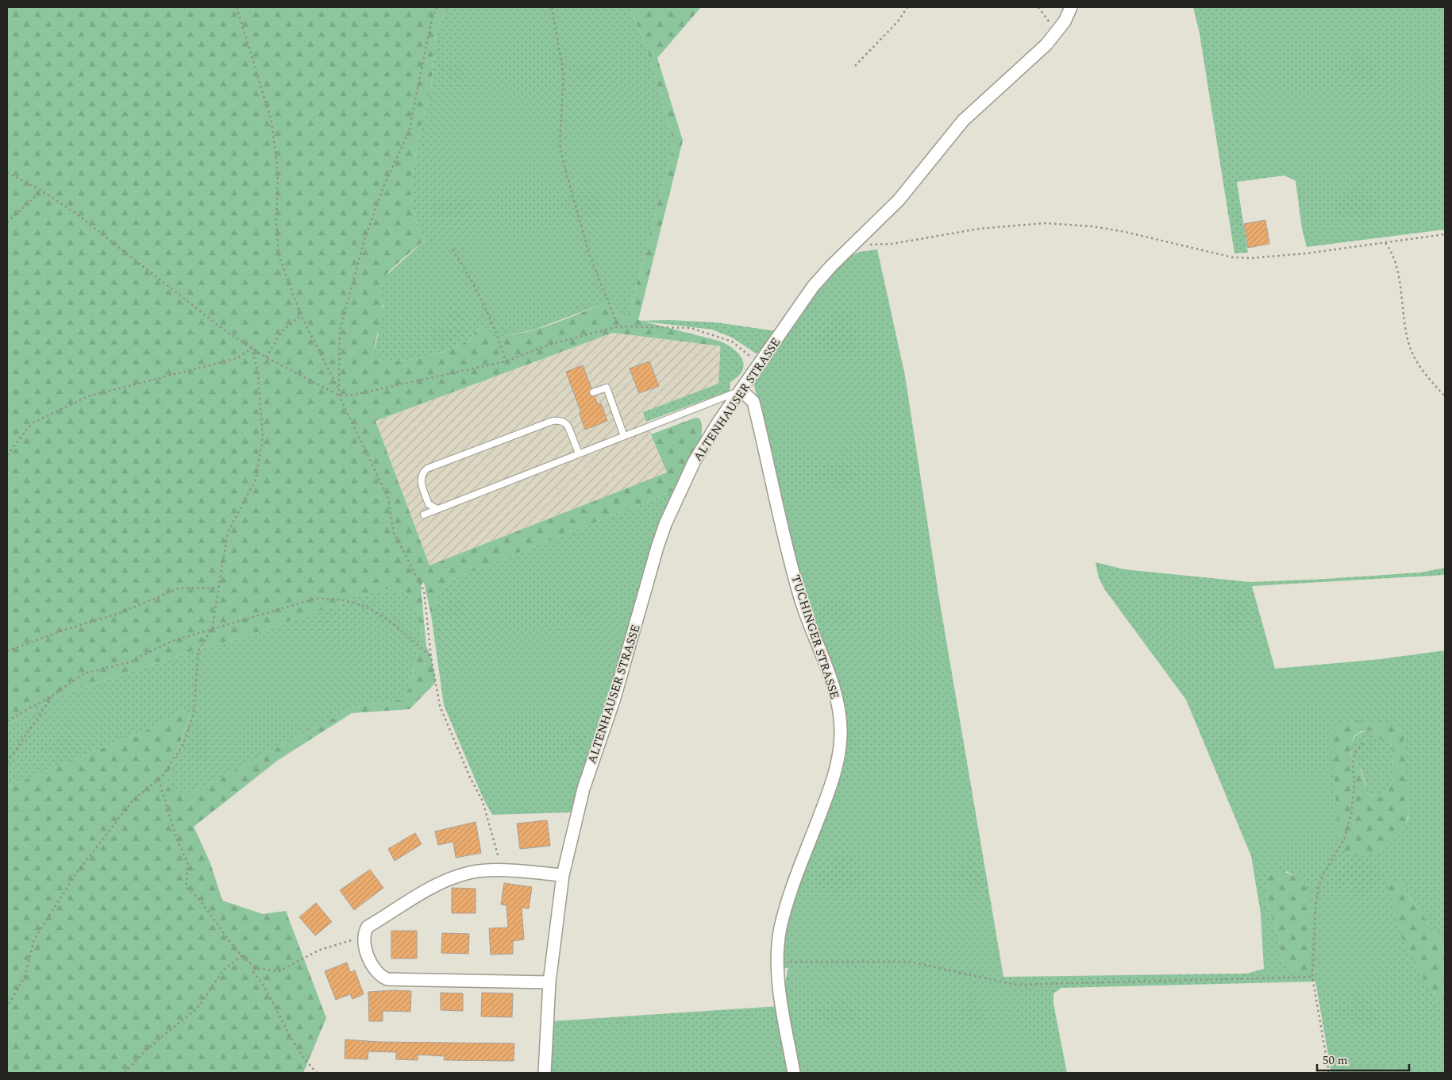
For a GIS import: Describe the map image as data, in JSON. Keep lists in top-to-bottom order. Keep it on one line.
{"streets":{"street":["ALTENHAUSER STRASSE","TUCHINGER STRASSE"]},"crossings":[["ALTENHAUSER STRASSE","TUCHINGER STRASSE"]],"scale_bar":"50 m"}
